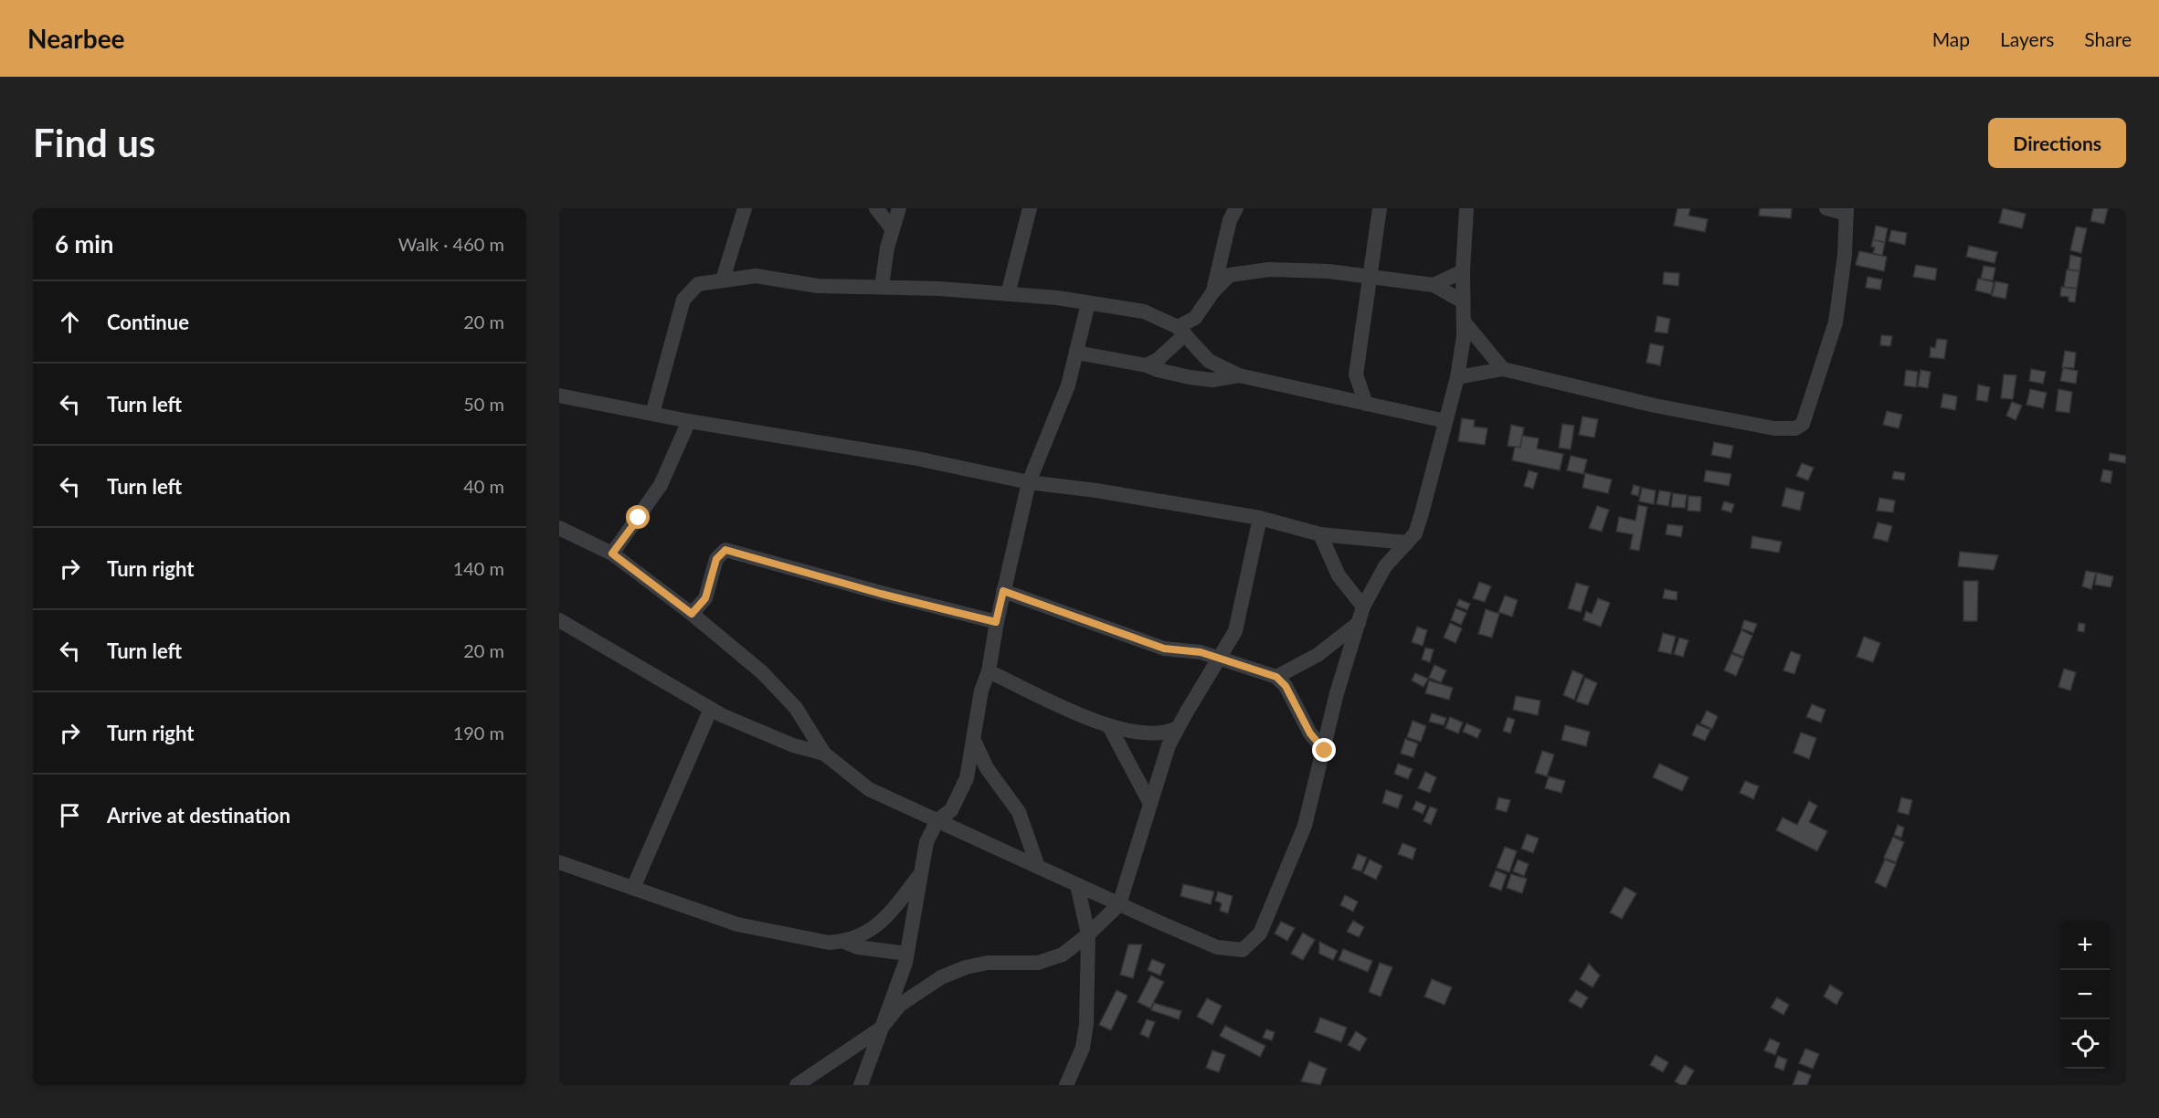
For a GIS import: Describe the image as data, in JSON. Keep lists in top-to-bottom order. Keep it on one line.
{"page":{"header":"Nearbee","nav":["Map","Layers","Share"],"buttons":"Directions","title":"Find us","heading":["6 min","Walk · 460 m"],"list":[["Continue","20 m"],["Turn left","50 m"],["Turn left","40 m"],["Turn right","140 m"],["Turn left","20 m"],["Turn right","190 m"],"Arrive at destination"],"map_buttons":["+","−"]}}
